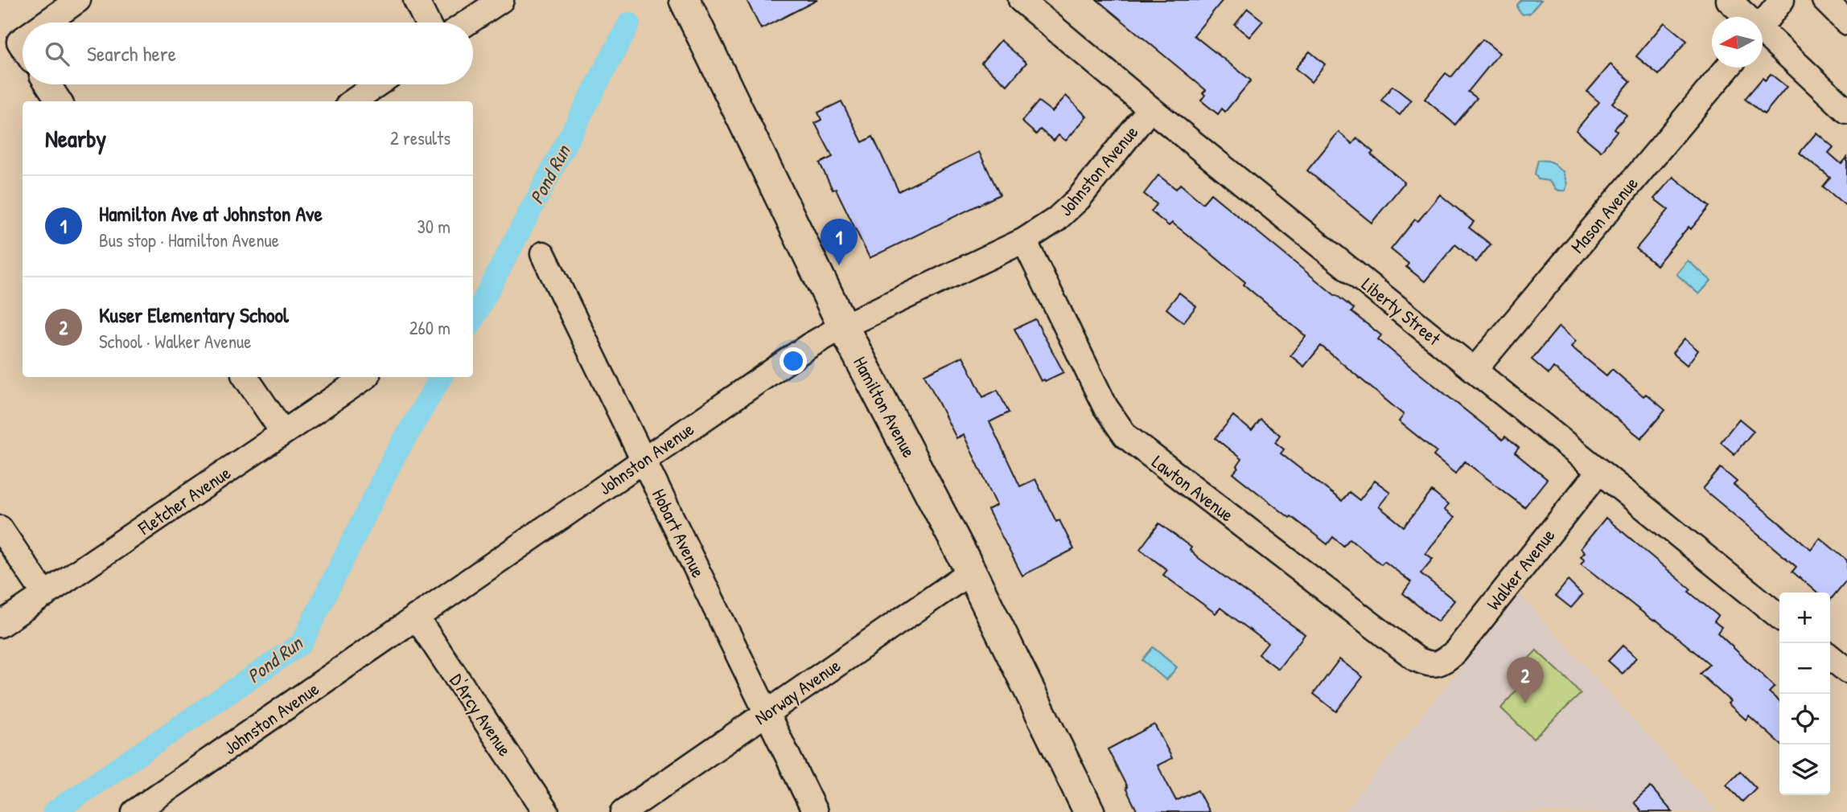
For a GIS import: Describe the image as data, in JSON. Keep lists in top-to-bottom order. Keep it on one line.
{"streets":{"main road":["Hamilton Avenue"],"street":["Johnston Avenue","Mason Avenue","Liberty Street","Lawton Avenue","Fletcher Avenue","Hobart Avenue","Walker Avenue","Norway Avenue","D'Arcy Avenue"]},"crossings":[["Johnston Avenue","Liberty Street"],["Johnston Avenue","Hamilton Avenue"],["Johnston Avenue","Lawton Avenue"],["Johnston Avenue","Hobart Avenue"],["Johnston Avenue","D'Arcy Avenue"],["Mason Avenue","Liberty Street"],["Liberty Street","Walker Avenue"],["Hamilton Avenue","Norway Avenue"],["Lawton Avenue","Walker Avenue"],["Hobart Avenue","Norway Avenue"]],"water":["Pond Run"],"north":"left","page":{"search":"Search here","heading":["Nearby","2 results"],"list":[{"mark":"1","name":"Hamilton Ave at Johnston Ave","note":"Bus stop · Hamilton Avenue","value":"30 m"},{"mark":"2","name":"Kuser Elementary School","note":"School · Walker Avenue","value":"260 m"}],"pins":["1","2"],"map_buttons":["+","−"]}}
